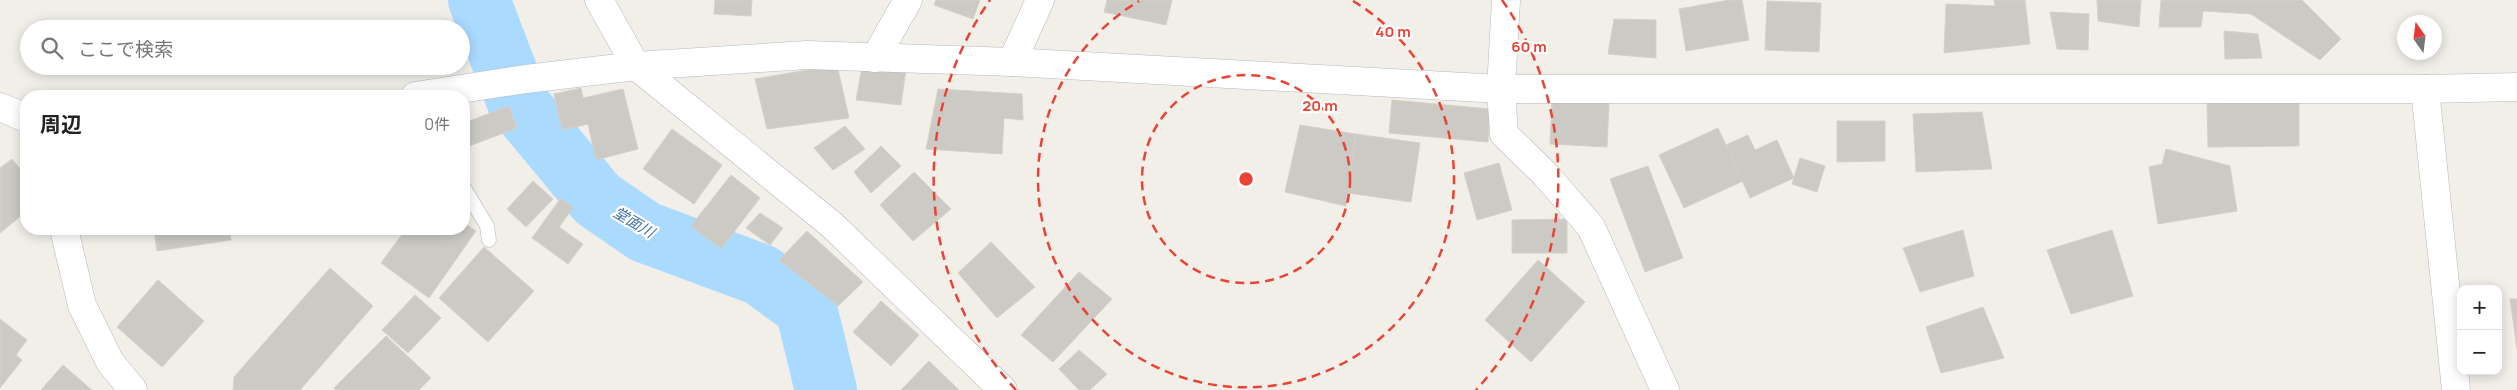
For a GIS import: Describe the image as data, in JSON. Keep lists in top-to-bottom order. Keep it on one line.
{"water":["堂面川"],"north":"top","page":{"search":"ここで検索","heading":["周辺","0件"],"map_buttons":["+","−"]},"rings":["40 m","60 m","20 m"]}
